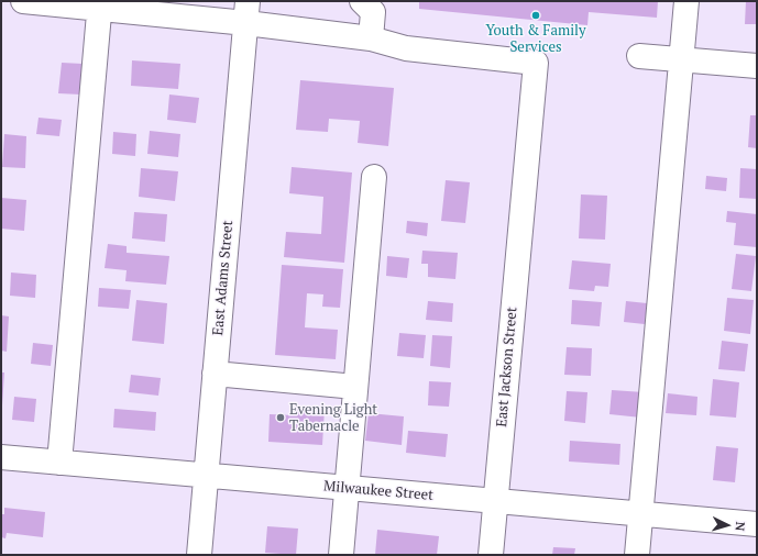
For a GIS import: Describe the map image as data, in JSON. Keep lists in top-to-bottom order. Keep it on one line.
{"streets":{"street":["East Adams Street","East Jackson Street","Milwaukee Street"]},"crossings":[["East Adams Street","Milwaukee Street"],["East Jackson Street","Milwaukee Street"]],"places":["Youth & Family Services","Evening Light Tabernacle"],"north":"right"}
